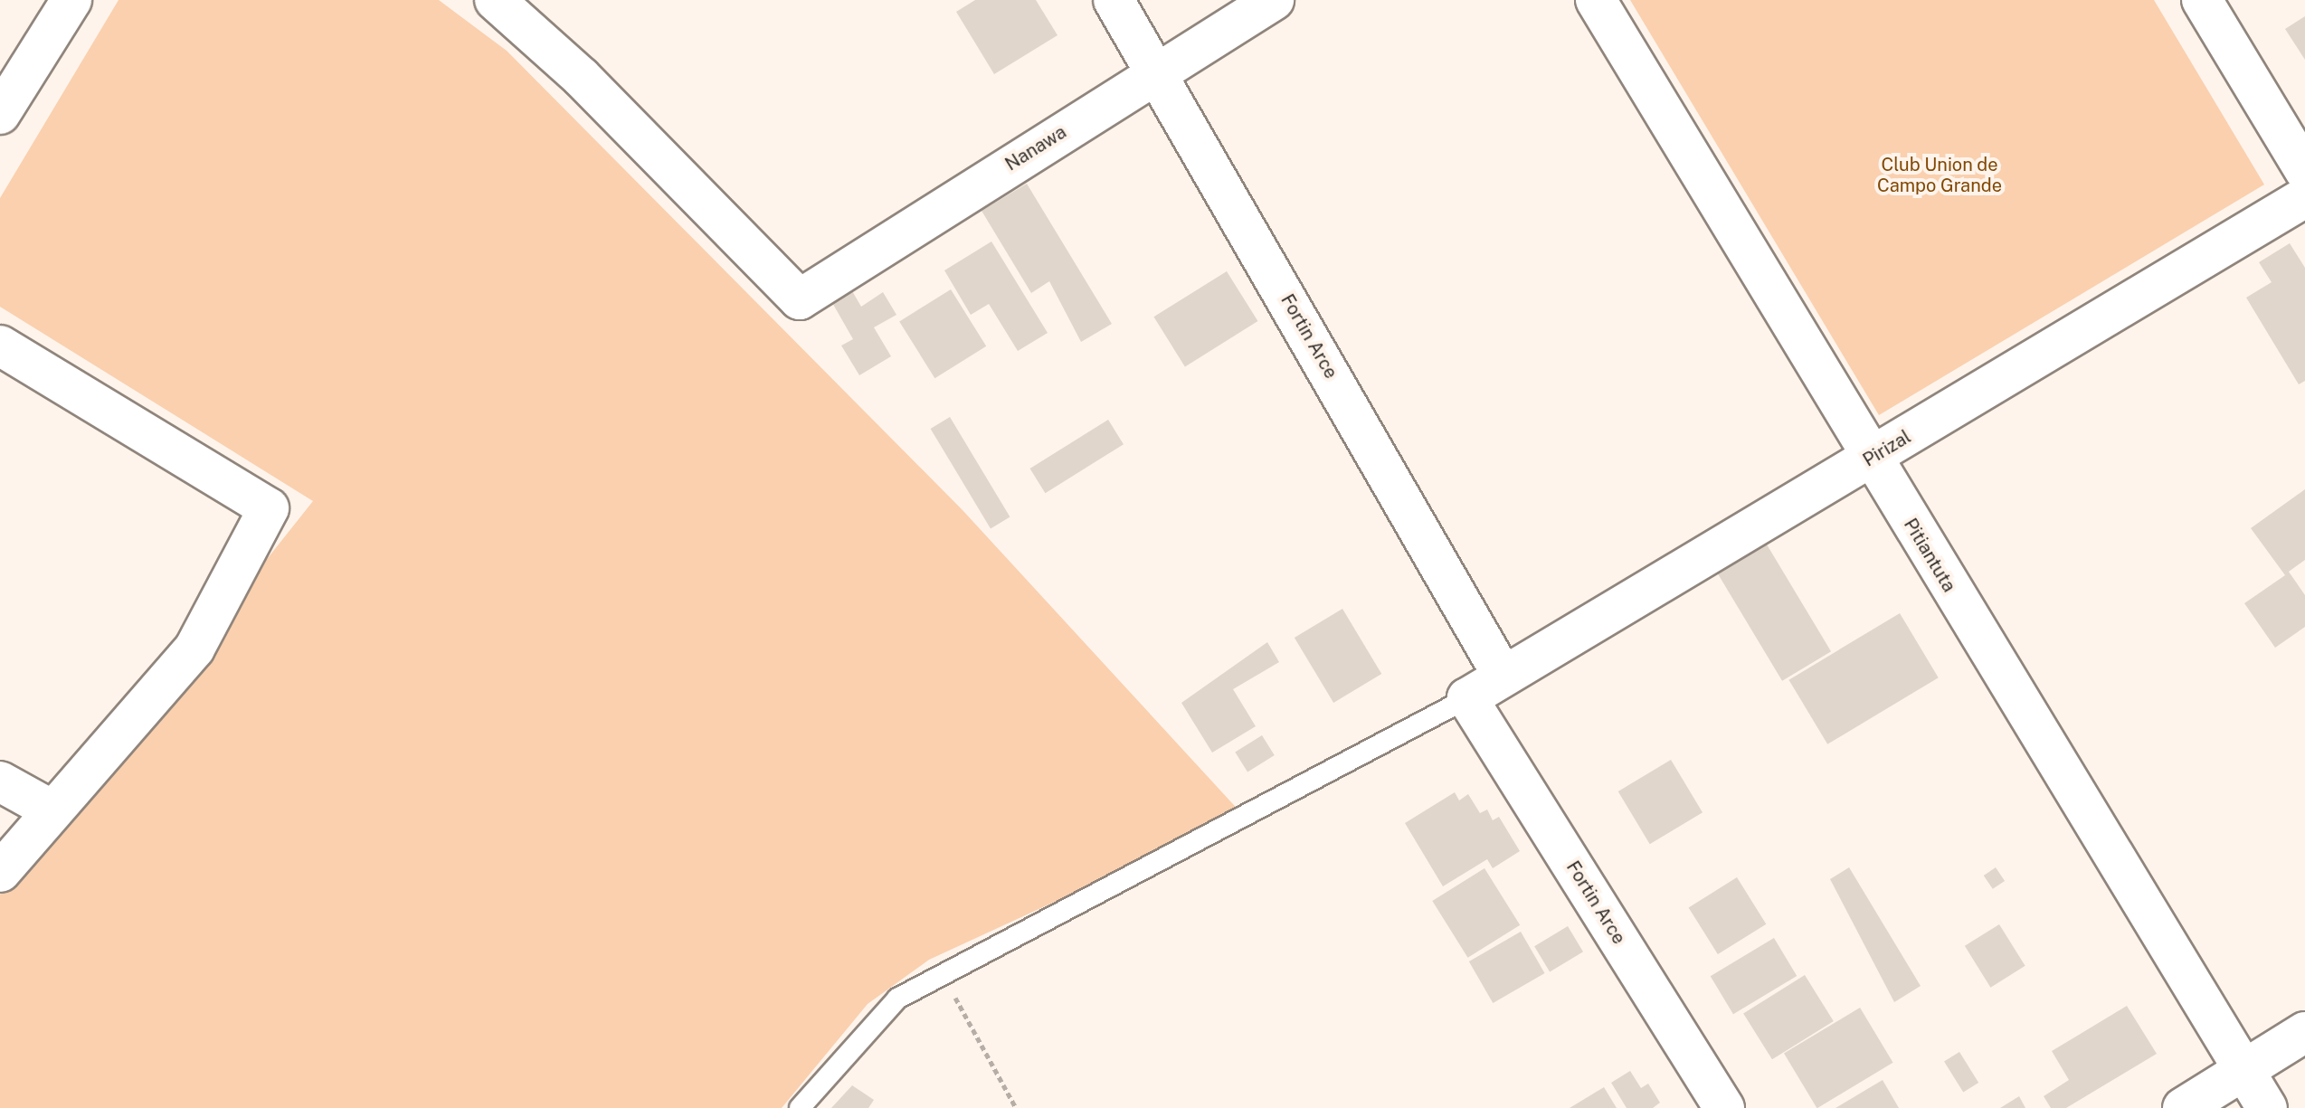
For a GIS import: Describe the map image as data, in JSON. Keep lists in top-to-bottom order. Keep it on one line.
{"streets":{"street":["Nanawa","Fortin Arce","Pirizal","Pitiantuta"]},"crossings":[["Nanawa","Fortin Arce"],["Fortin Arce","Pirizal"],["Pirizal","Pitiantuta"]],"parks":["Club Union de Campo Grande"]}
